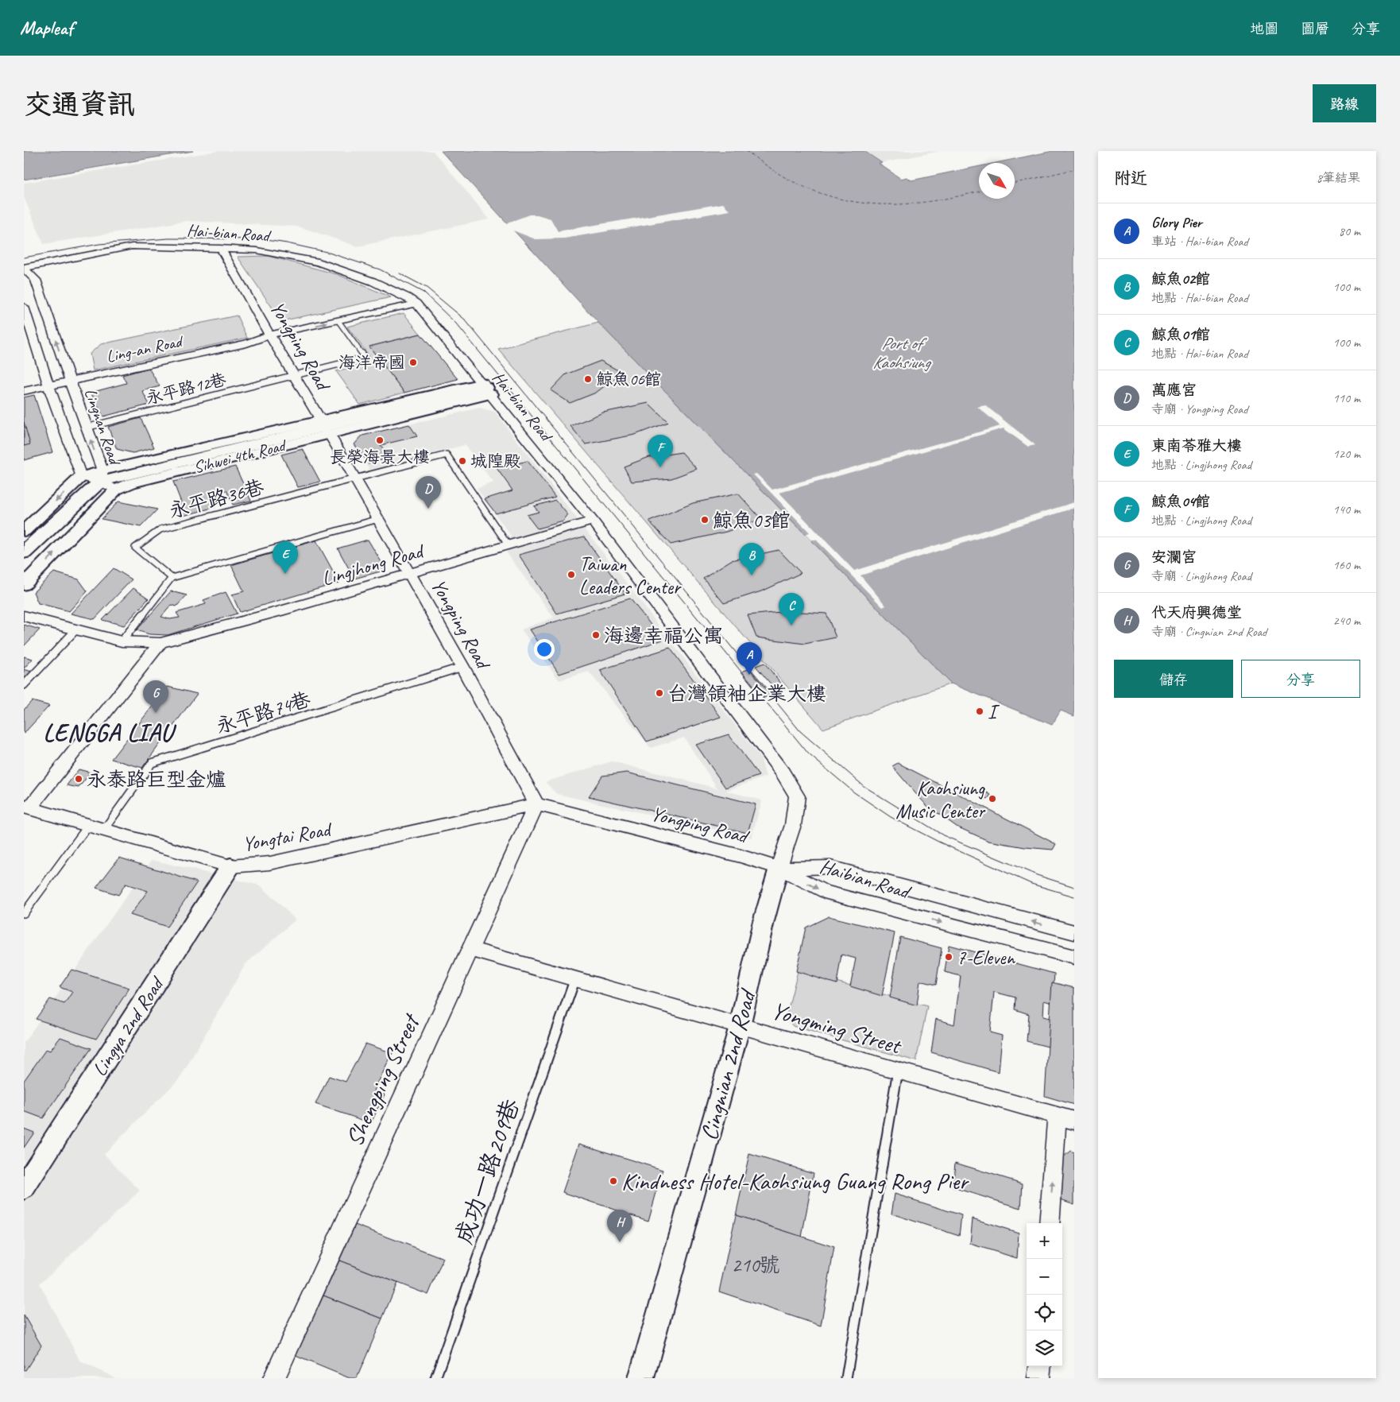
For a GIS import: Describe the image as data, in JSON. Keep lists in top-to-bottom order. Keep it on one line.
{"streets":{"main road":["Sihwei 4th Road"],"street":["Hai-bian Road","Yongping Road","Ling-an Road","Lingnan Road","Lingjhong Road","Yongtai Road","Haibian Road","Lingya 2nd Road","Yongming Street","Cingnian 2nd Road","Shengping Street"],"lane":["永平路12巷","永平路36巷","永平路74巷","成功一路209巷"]},"crossings":[["Hai-bian Road","Yongping Road"],["Hai-bian Road","Ling-an Road"],["Hai-bian Road","Sihwei 4th Road"],["Hai-bian Road","Lingjhong Road"],["Hai-bian Road","Haibian Road"],["Hai-bian Road","Cingnian 2nd Road"],["Yongping Road","Ling-an Road"],["Yongping Road","永平路12巷"],["Yongping Road","Sihwei 4th Road"],["Yongping Road","永平路36巷"],["Yongping Road","Lingjhong Road"],["Yongping Road","永平路74巷"],["Yongping Road","Yongtai Road"],["Yongping Road","Haibian Road"],["Yongping Road","Cingnian 2nd Road"],["Yongping Road","Shengping Street"],["Ling-an Road","永平路12巷"],["Ling-an Road","Lingnan Road"],["永平路12巷","Lingnan Road"],["Lingnan Road","Sihwei 4th Road"],["永平路74巷","Yongtai Road"],["Yongtai Road","Lingya 2nd Road"],["Yongtai Road","Shengping Street"],["Haibian Road","Cingnian 2nd Road"],["Yongming Street","Cingnian 2nd Road"],["Yongming Street","Shengping Street"],["Yongming Street","成功一路209巷"]],"districts":["LENGGA LIAU"],"water":["Port of Kaohsiung"],"places":["海洋帝國","鯨魚06館","長榮海景大樓","城隍殿","鯨魚03館","Taiwan Leaders Center","海邊幸福公寓","台灣領袖企業大樓","I","永泰路巨型金爐","Kaohsiung Music Center","7-Eleven","Kindness Hotel-Kaohsiung Guang Rong Pier"],"house_numbers":["210號"],"north":"bottom right","page":{"header":"Mapleaf","nav":["地圖","圖層","分享"],"buttons":["路線",["儲存","分享"]],"title":"交通資訊","heading":["附近","8筆結果"],"list":[{"mark":"A","name":"Glory Pier","note":"車站 · Hai-bian Road","value":"80 m"},{"mark":"B","name":"鯨魚02館","note":"地點 · Hai-bian Road","value":"100 m"},{"mark":"C","name":"鯨魚01館","note":"地點 · Hai-bian Road","value":"100 m"},{"mark":"D","name":"萬應宮","note":"寺廟 · Yongping Road","value":"110 m"},{"mark":"E","name":"東南苓雅大樓","note":"地點 · Lingjhong Road","value":"120 m"},{"mark":"F","name":"鯨魚04館","note":"地點 · Lingjhong Road","value":"140 m"},{"mark":"G","name":"安瀾宮","note":"寺廟 · Lingjhong Road","value":"160 m"},{"mark":"H","name":"代天府興德堂","note":"寺廟 · Cingnian 2nd Road","value":"240 m"}],"pins":["F","D","E","B","C","A","G","H"],"map_buttons":["+","−"]}}
